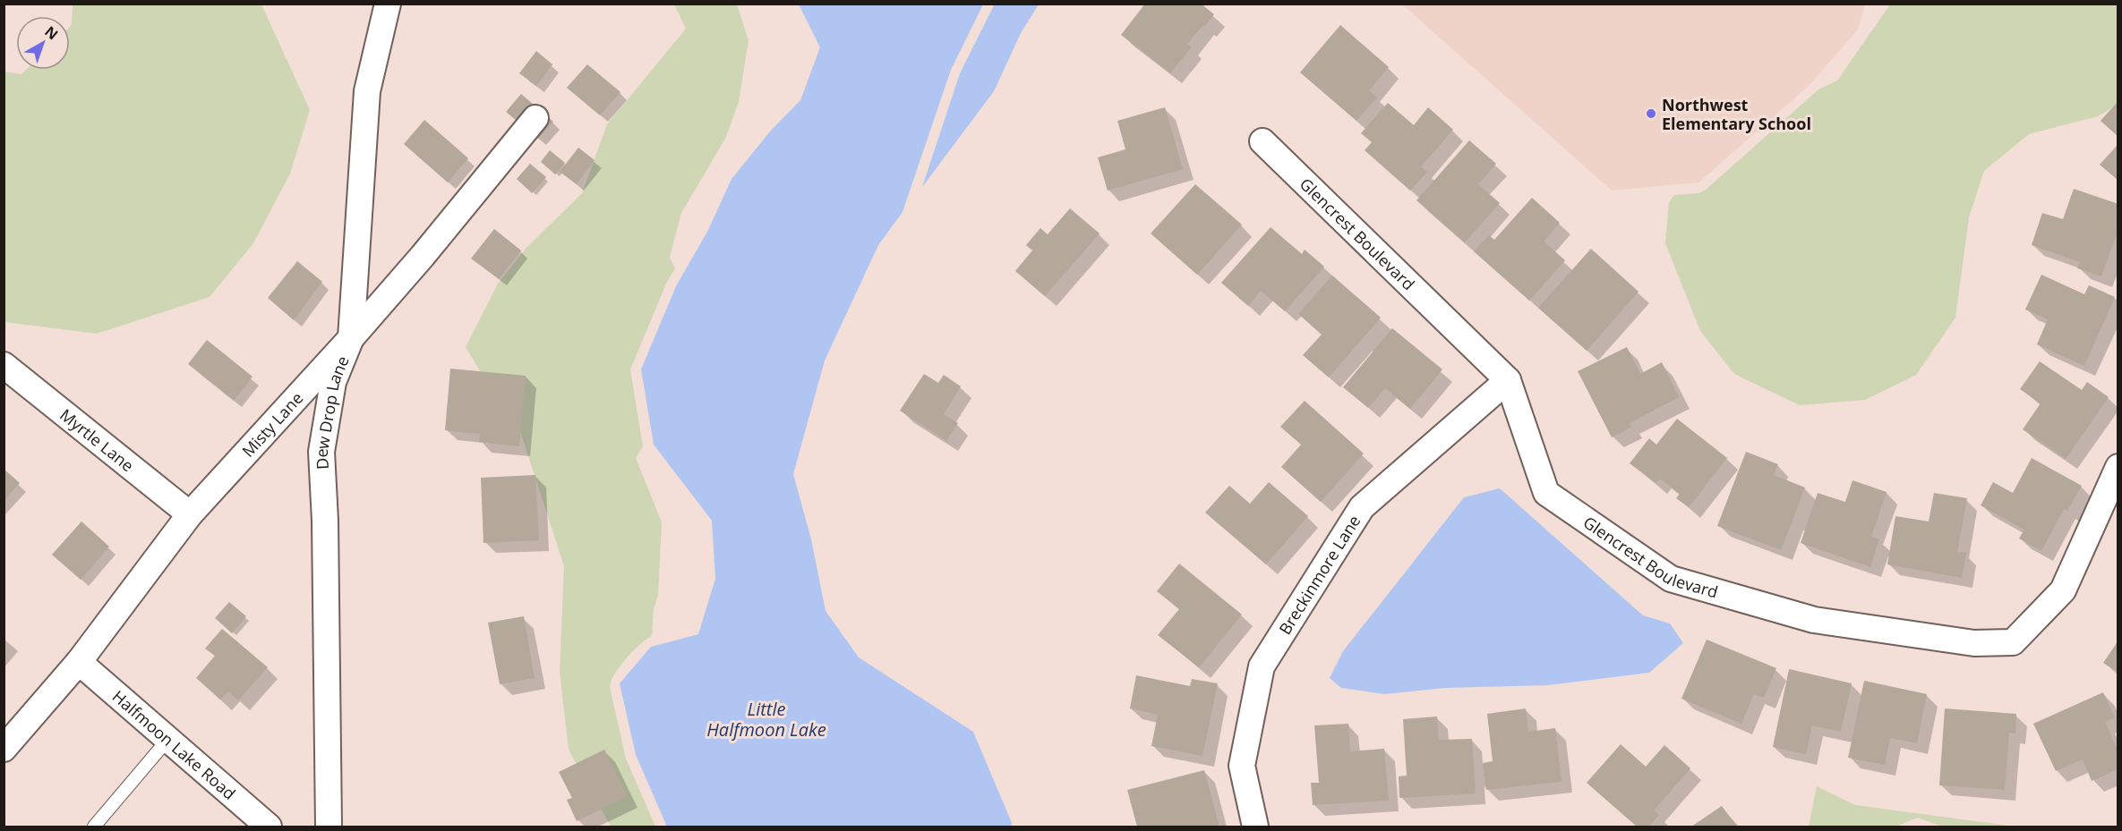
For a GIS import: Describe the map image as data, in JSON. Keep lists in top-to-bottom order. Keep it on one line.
{"streets":{"street":["Glencrest Boulevard","Dew Drop Lane","Misty Lane","Myrtle Lane","Breckinmore Lane","Halfmoon Lake Road"]},"crossings":[["Glencrest Boulevard","Breckinmore Lane"],["Dew Drop Lane","Misty Lane"],["Misty Lane","Myrtle Lane"],["Misty Lane","Halfmoon Lake Road"]],"water":["Little Halfmoon Lake"],"places":["Northwest Elementary School"],"north":"top right"}
